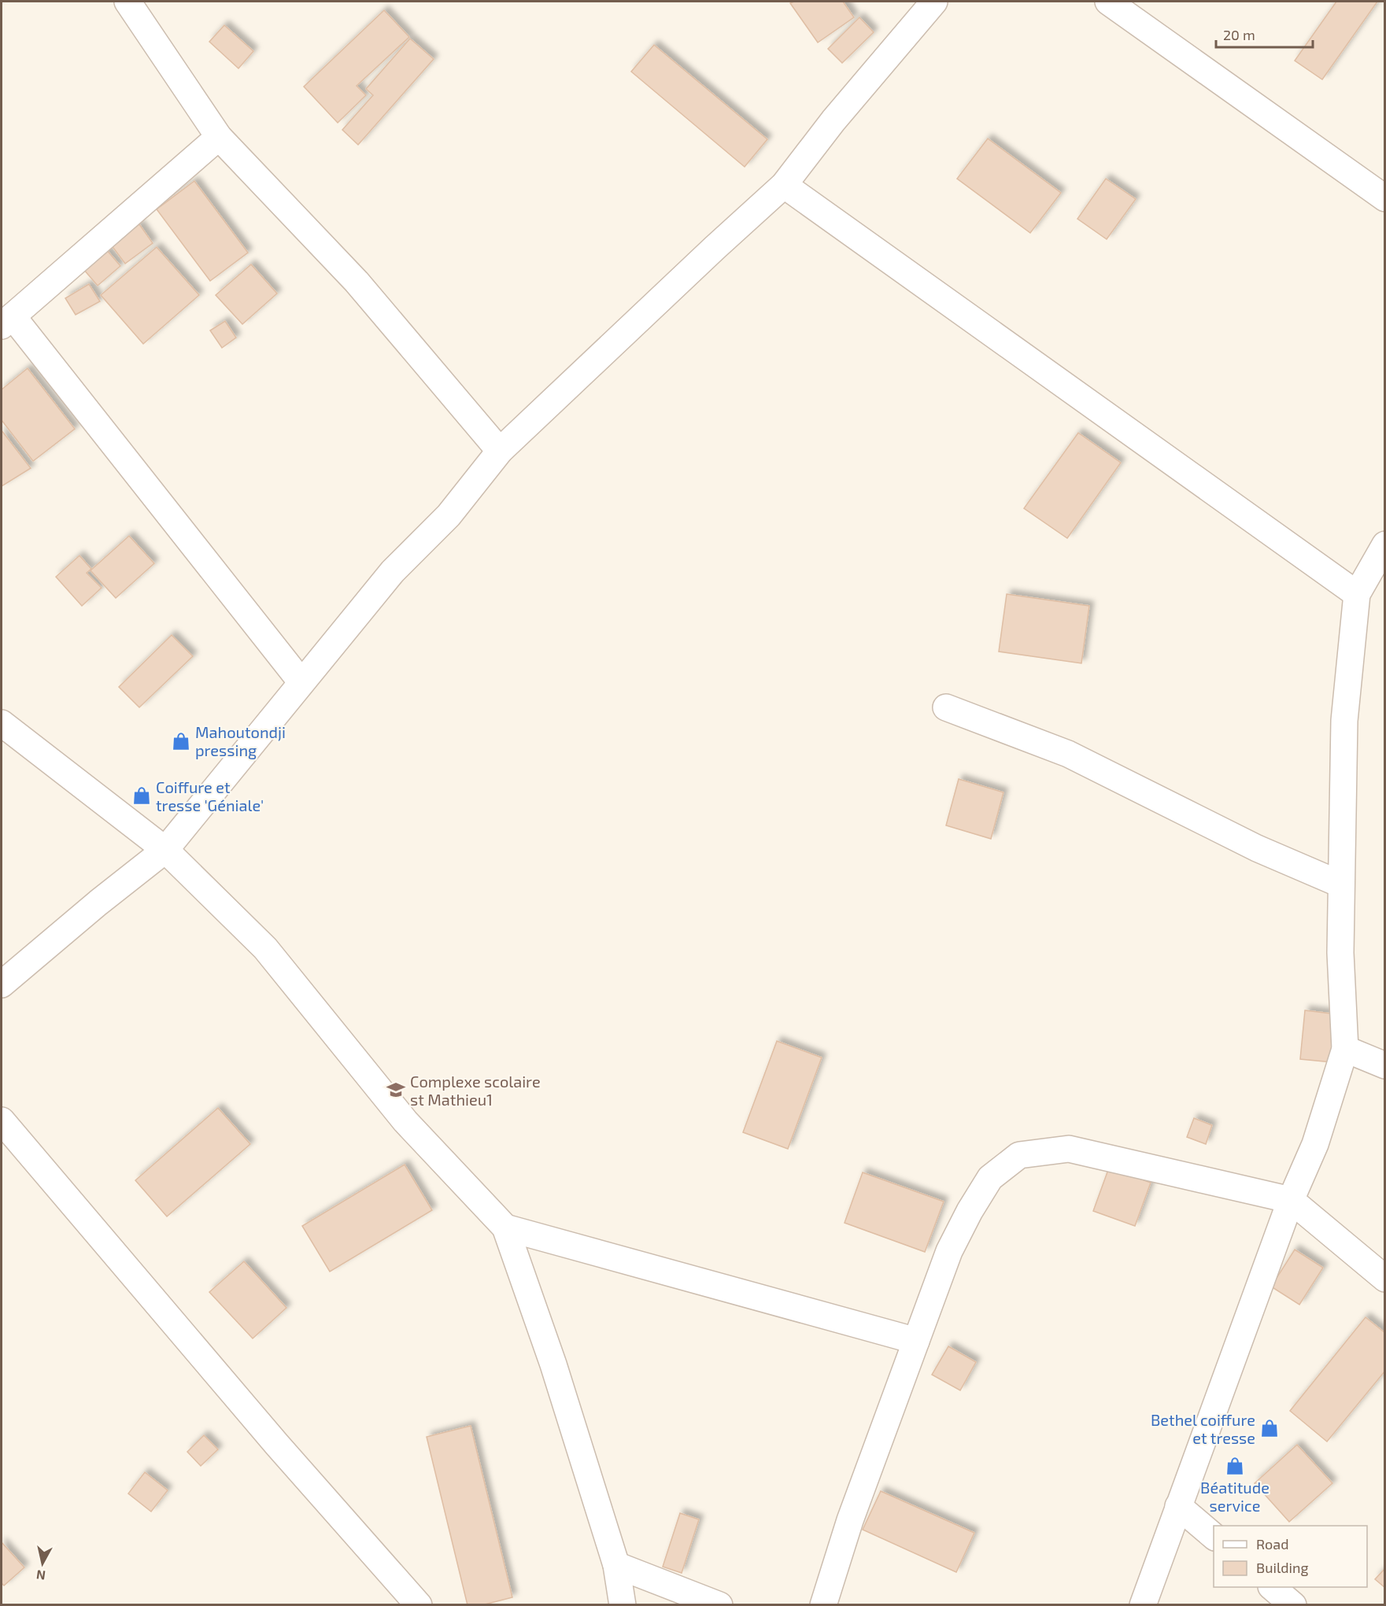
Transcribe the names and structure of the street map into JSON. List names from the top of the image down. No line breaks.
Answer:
{"places":{"shop":["Mahoutondji pressing","Coiffure et tresse 'Géniale'","Bethel coiffure et tresse","Béatitude service"],"school or university":["Complexe scolaire st Mathieu1"]},"legend":["Road","Building"],"scale_bar":"20 m","north":"bottom"}
